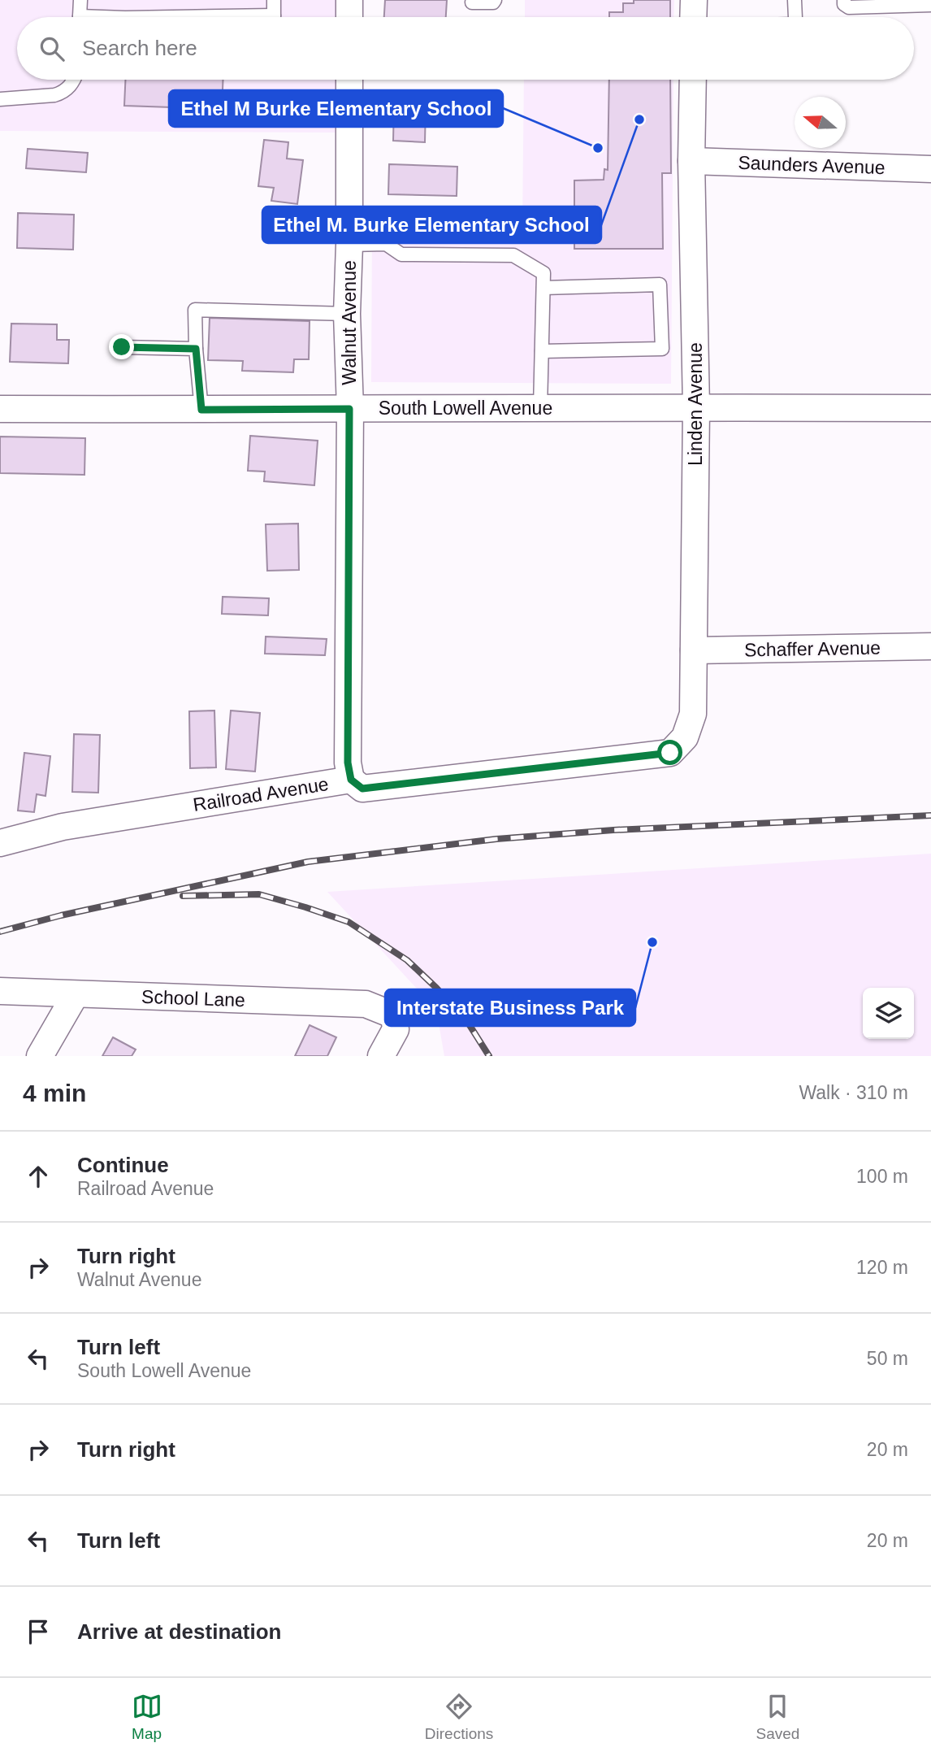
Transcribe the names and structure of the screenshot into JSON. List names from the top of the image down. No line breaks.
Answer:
{"streets":{"street":["Saunders Avenue","Walnut Avenue","Linden Avenue","South Lowell Avenue","Schaffer Avenue","Railroad Avenue","School Lane"]},"crossings":[["Saunders Avenue","Linden Avenue"],["Walnut Avenue","South Lowell Avenue"],["Walnut Avenue","Railroad Avenue"],["Linden Avenue","South Lowell Avenue"],["Linden Avenue","Schaffer Avenue"],["Linden Avenue","Railroad Avenue"]],"places":["Ethel M. Burke Elementary School","Ethel M Burke Elementary School","Interstate Business Park"],"north":"left","page":{"search":"Search here","heading":["4 min","Walk · 310 m"],"list":[["Continue","Railroad Avenue","100 m"],["Turn right","Walnut Avenue","120 m"],["Turn left","South Lowell Avenue","50 m"],["Turn right","20 m"],["Turn left","20 m"],"Arrive at destination"],"nav":["Map","Directions","Saved"]}}
